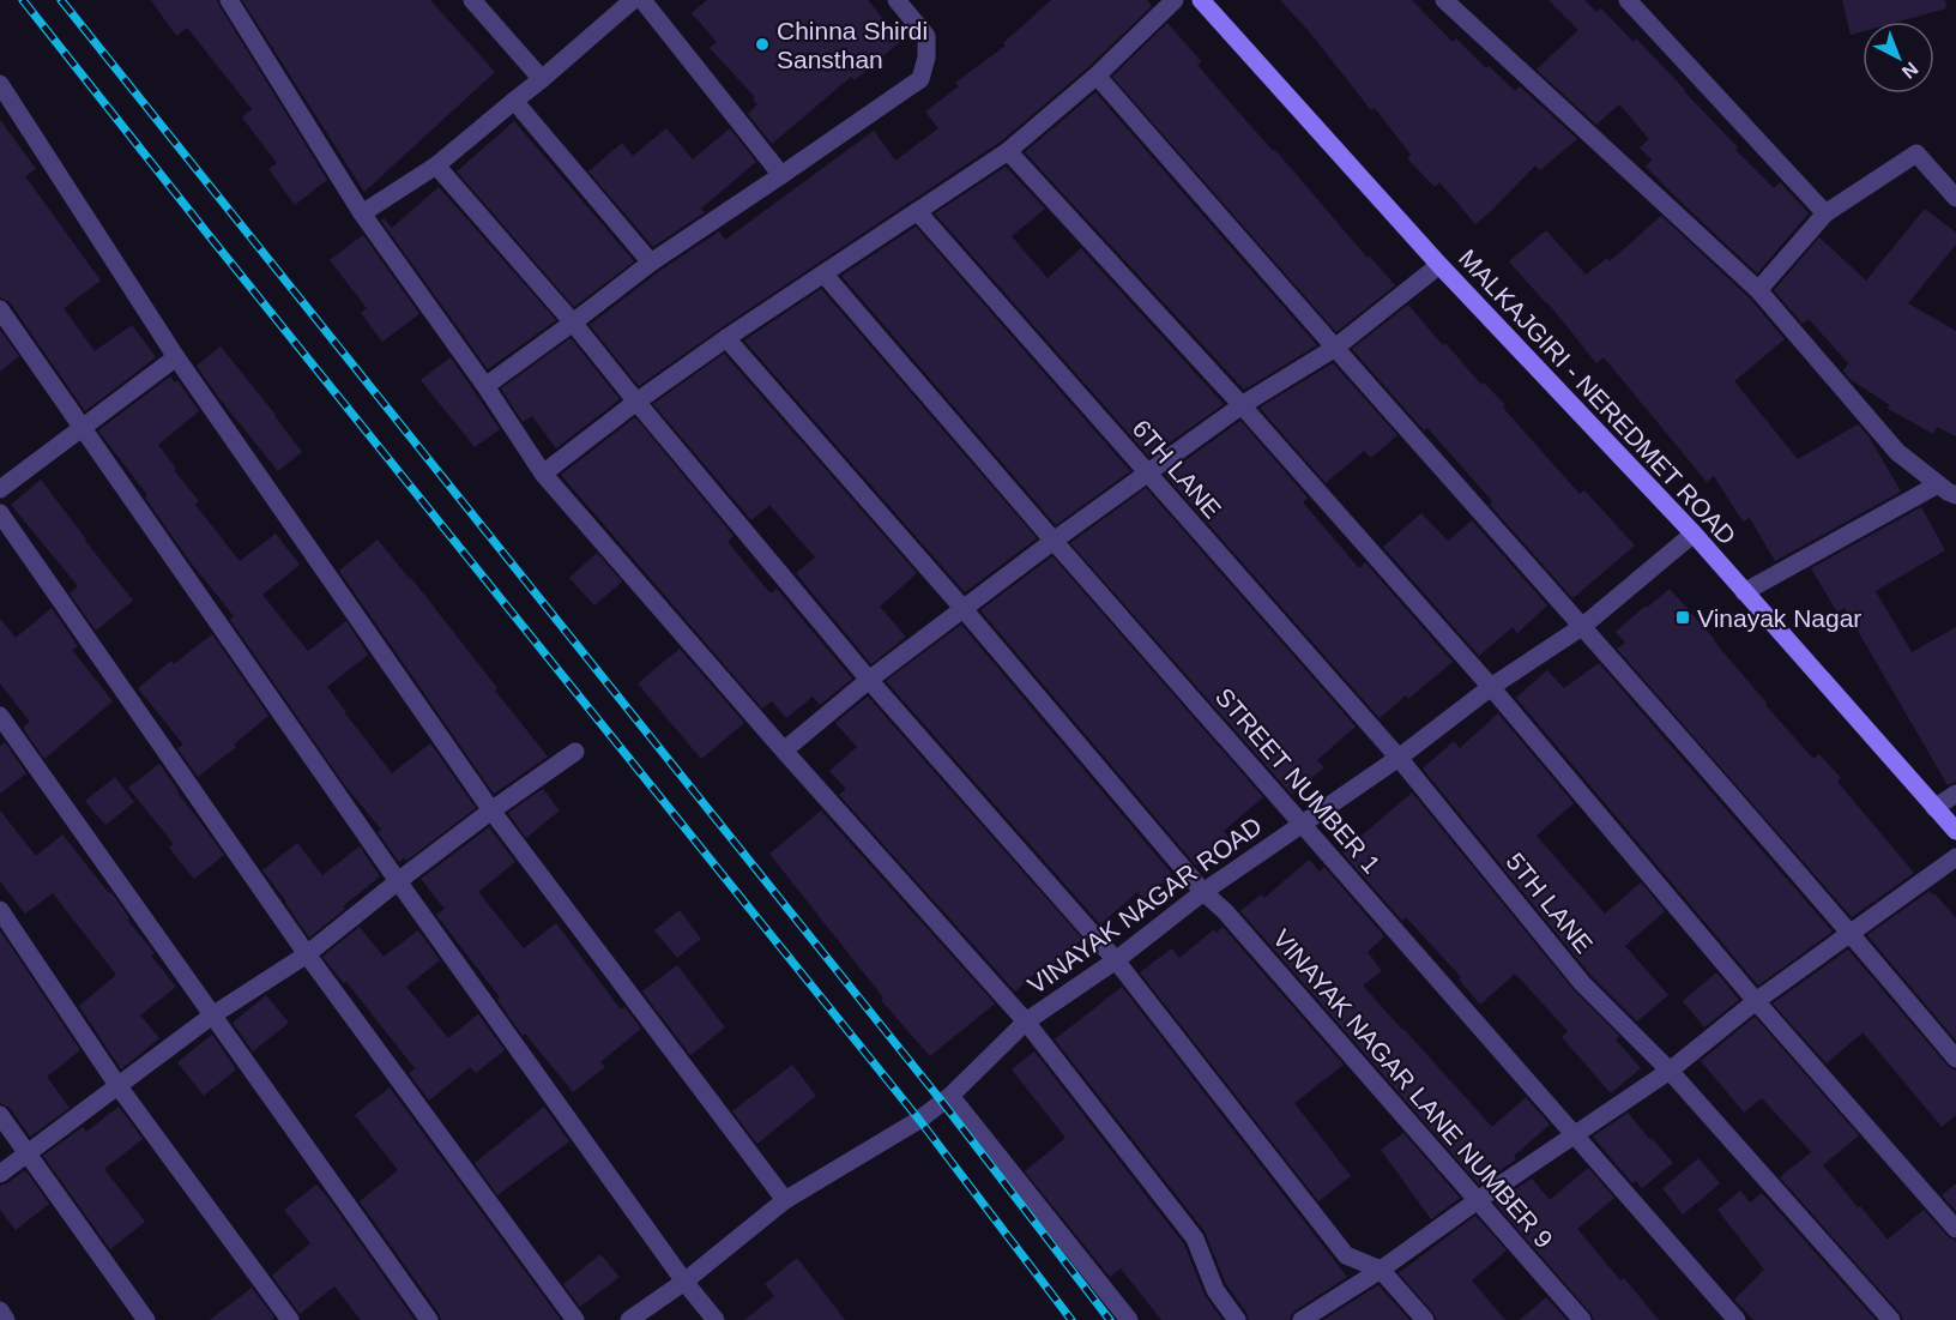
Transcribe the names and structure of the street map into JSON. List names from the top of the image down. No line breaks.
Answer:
{"streets":{"main road":["MALKAJGIRI - NEREDMET ROAD"],"street":["6TH LANE","STREET NUMBER 1","5TH LANE","VINAYAK NAGAR ROAD","VINAYAK NAGAR LANE NUMBER 9"]},"crossings":[["MALKAJGIRI - NEREDMET ROAD","VINAYAK NAGAR ROAD"],["6TH LANE","5TH LANE"],["6TH LANE","VINAYAK NAGAR ROAD"],["STREET NUMBER 1","VINAYAK NAGAR ROAD"],["5TH LANE","VINAYAK NAGAR ROAD"],["VINAYAK NAGAR ROAD","VINAYAK NAGAR LANE NUMBER 9"]],"places":{"other":["Chinna Shirdi Sansthan"],"transit":["Vinayak Nagar"]},"north":"bottom right"}
